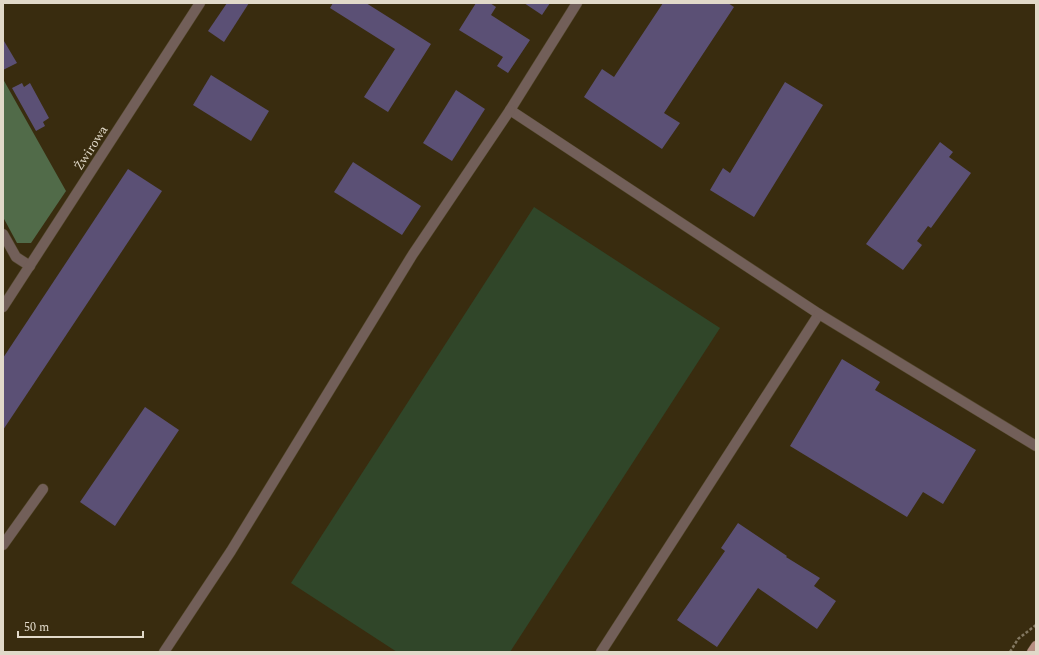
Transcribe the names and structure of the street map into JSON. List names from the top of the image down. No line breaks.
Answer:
{"streets":{"street":["Żwirowa"]},"scale_bar":"50 m"}
